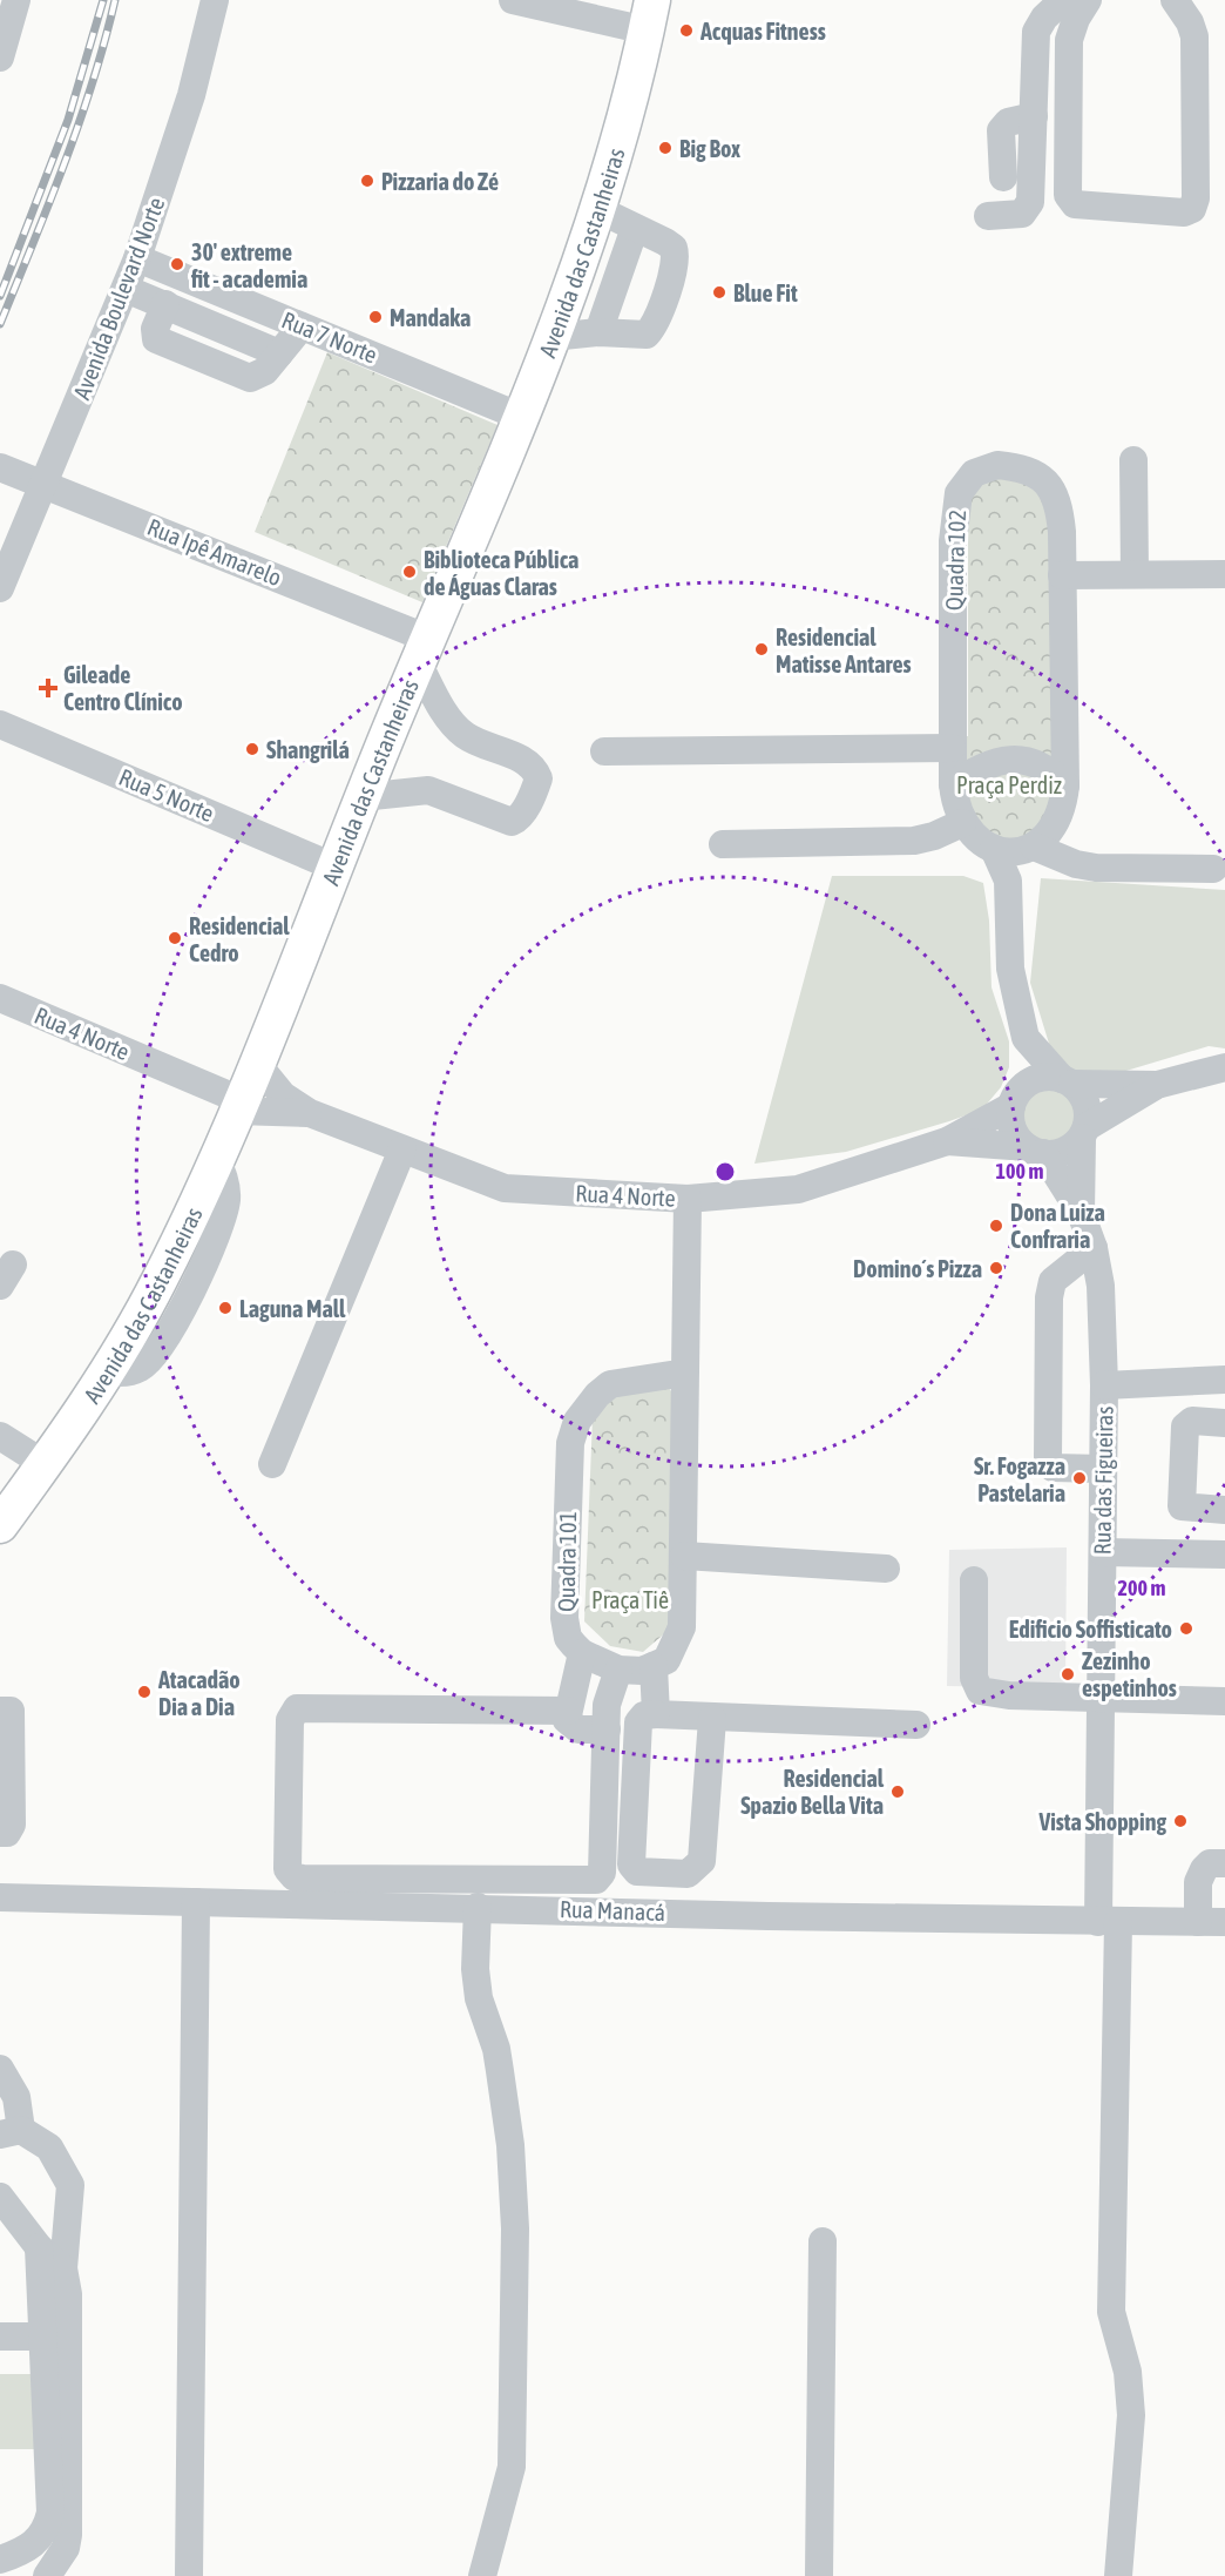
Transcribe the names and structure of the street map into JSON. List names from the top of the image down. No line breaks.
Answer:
{"streets":{"main road":["Avenida das Castanheiras"],"street":["Avenida Boulevard Norte","Rua 7 Norte","Rua Ipê Amarelo","Quadra 102","Rua 5 Norte","Rua 4 Norte","Rua das Figueiras","Quadra 101","Rua Manacá"]},"crossings":[["Avenida das Castanheiras","Rua 7 Norte"],["Avenida das Castanheiras","Rua Ipê Amarelo"],["Avenida das Castanheiras","Rua 5 Norte"],["Avenida das Castanheiras","Rua 4 Norte"],["Avenida Boulevard Norte","Rua 7 Norte"],["Avenida Boulevard Norte","Rua Ipê Amarelo"],["Rua 4 Norte","Rua das Figueiras"],["Rua das Figueiras","Rua Manacá"]],"parks":["Praça Perdiz","Praça Tiê"],"places":{"other":["Acquas Fitness","Big Box","Pizzaria do Zé","30' extreme fit - academia","Blue Fit","Mandaka","Biblioteca Pública de Águas Claras","Residencial Matisse Antares","Shangrilá","Residencial Cedro","Dona Luiza Confraria","Domino´s Pizza","Laguna Mall","Sr. Fogazza Pastelaria","Edificio Soffisticato","Zezinho espetinhos","Atacadão Dia a Dia","Residencial Spazio Bella Vita","Vista Shopping"],"health":["Gileade Centro Clínico"]},"rings":["100 m","200 m"]}
